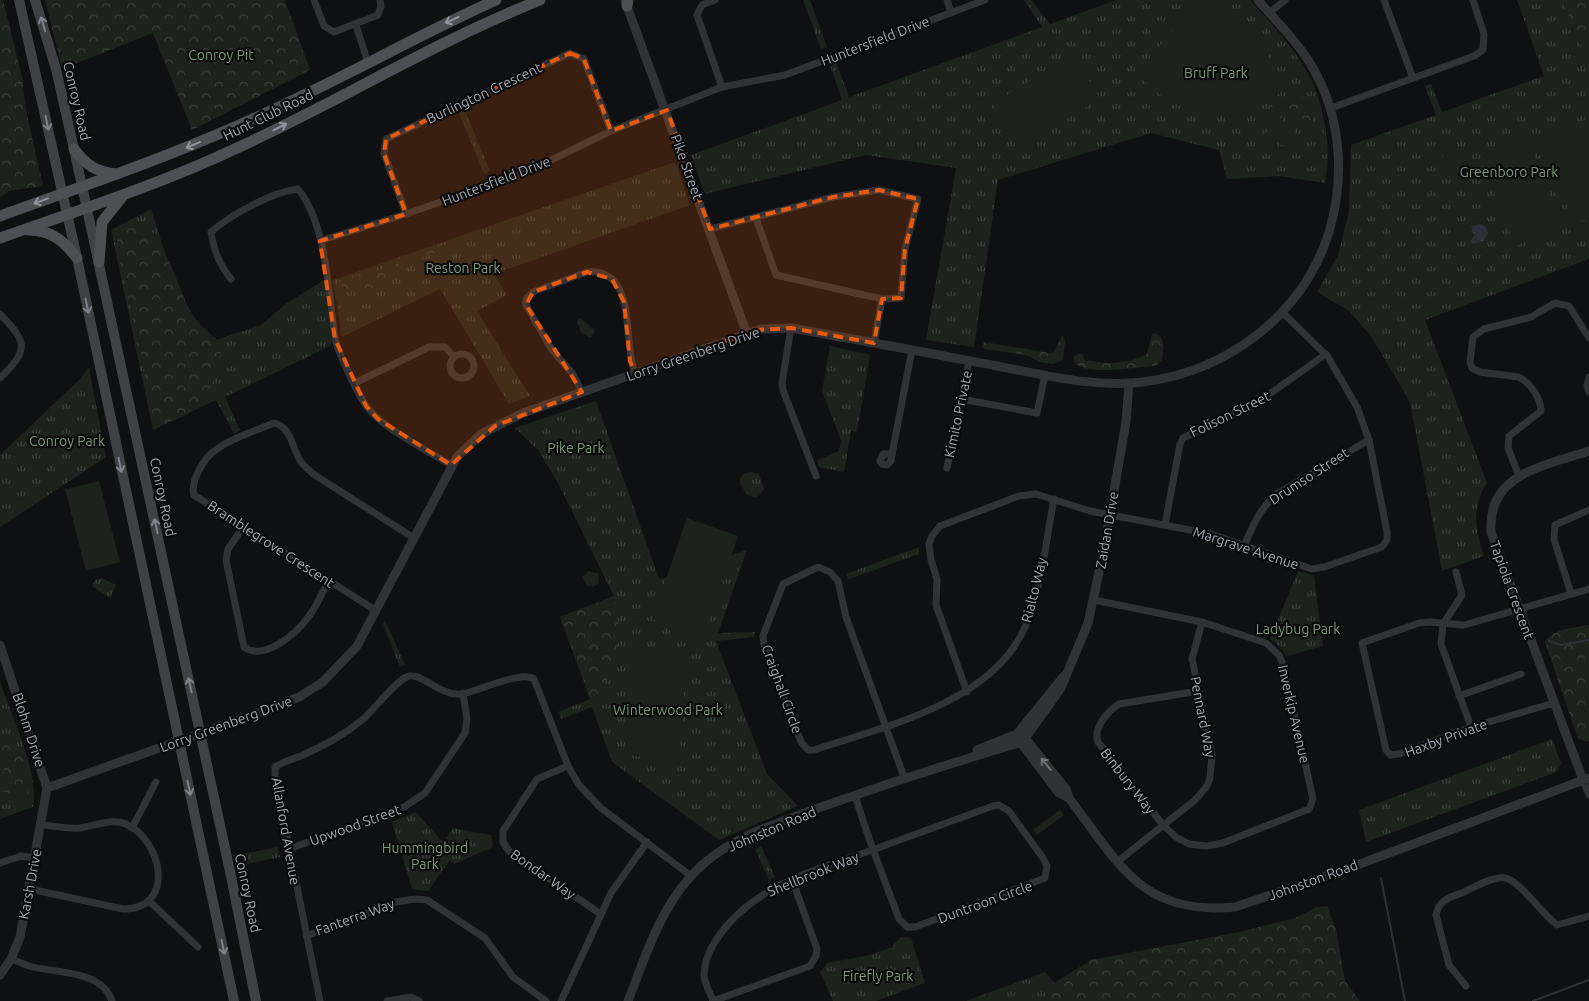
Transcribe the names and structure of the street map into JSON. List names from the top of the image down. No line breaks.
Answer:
{"streets":{"main road":["Conroy Road","Hunt Club Road"],"street":["Huntersfield Drive","Burlington Crescent","Pike Street","Lorry Greenberg Drive","Kimito Private","Folison Street","Drumso Street","Zaidan Drive","Bramblegrove Crescent","Margrave Avenue","Rialto Way","Tapiola Crescent","Craighall Circle","Inverkip Avenue","Pennard Way","Blohm Drive","Haxby Private","Binbury Way","Upwood Street","Johnston Road","Allanford Avenue","Bondar Way","Shellbrook Way","Karsh Drive","Duntroon Circle","Fanterra Way"]},"crossings":[["Huntersfield Drive","Burlington Crescent"],["Huntersfield Drive","Pike Street"],["Conroy Road","Hunt Club Road"],["Conroy Road","Lorry Greenberg Drive"],["Pike Street","Lorry Greenberg Drive"],["Lorry Greenberg Drive","Kimito Private"],["Lorry Greenberg Drive","Zaidan Drive"],["Lorry Greenberg Drive","Bramblegrove Crescent"],["Lorry Greenberg Drive","Margrave Avenue"],["Lorry Greenberg Drive","Blohm Drive"],["Lorry Greenberg Drive","Karsh Drive"],["Folison Street","Margrave Avenue"],["Drumso Street","Margrave Avenue"],["Zaidan Drive","Margrave Avenue"],["Zaidan Drive","Inverkip Avenue"],["Zaidan Drive","Johnston Road"],["Margrave Avenue","Rialto Way"],["Rialto Way","Craighall Circle"],["Tapiola Crescent","Haxby Private"],["Tapiola Crescent","Johnston Road"],["Craighall Circle","Johnston Road"],["Inverkip Avenue","Pennard Way"],["Inverkip Avenue","Binbury Way"],["Pennard Way","Binbury Way"],["Pennard Way","Johnston Road"],["Blohm Drive","Karsh Drive"],["Upwood Street","Allanford Avenue"],["Johnston Road","Allanford Avenue"],["Johnston Road","Duntroon Circle"],["Allanford Avenue","Bondar Way"],["Allanford Avenue","Fanterra Way"],["Shellbrook Way","Duntroon Circle"]],"parks":["Conroy Pit","Bruff Park","Greenboro Park","Reston Park","Conroy Park","Pike Park","Ladybug Park","Winterwood Park","Hummingbird Park","Firefly Park"]}
